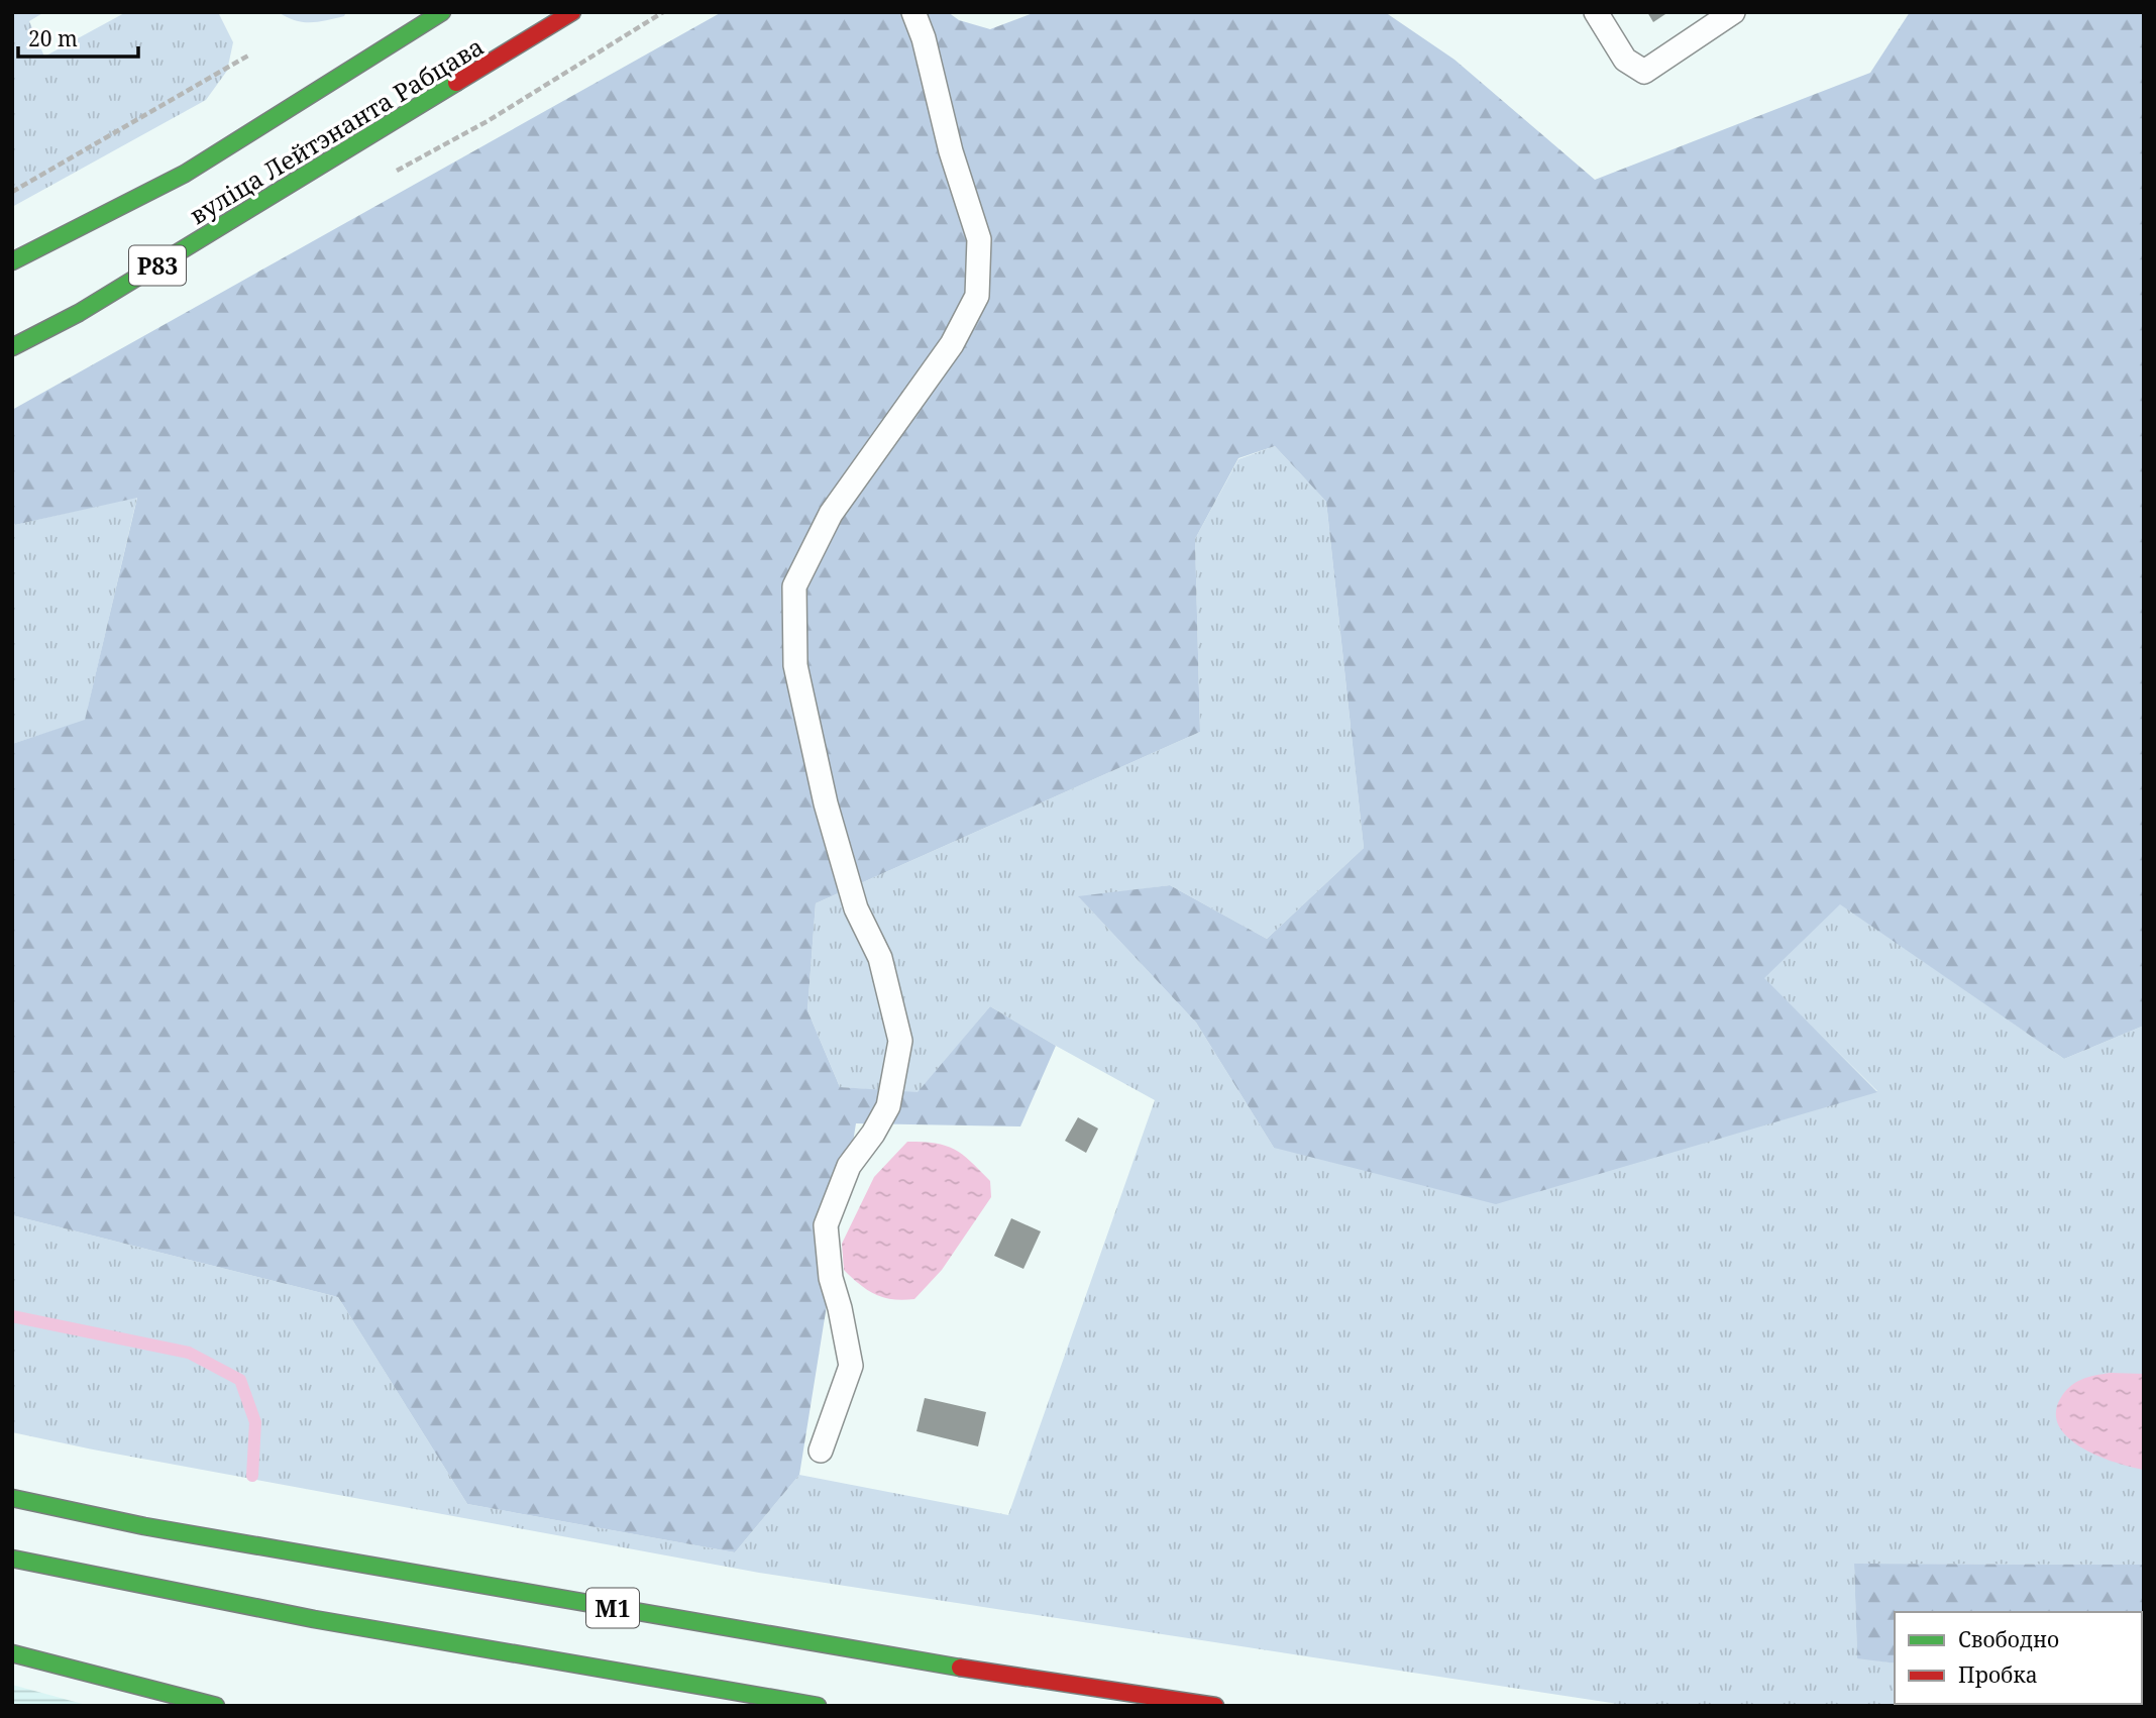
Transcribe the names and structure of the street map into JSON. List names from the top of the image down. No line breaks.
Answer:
{"streets":{"highway":["вуліца Лейтэнанта Рабцава","Р83","М1"]},"legend":["Свободно","Пробка"],"scale_bar":"20 m"}
